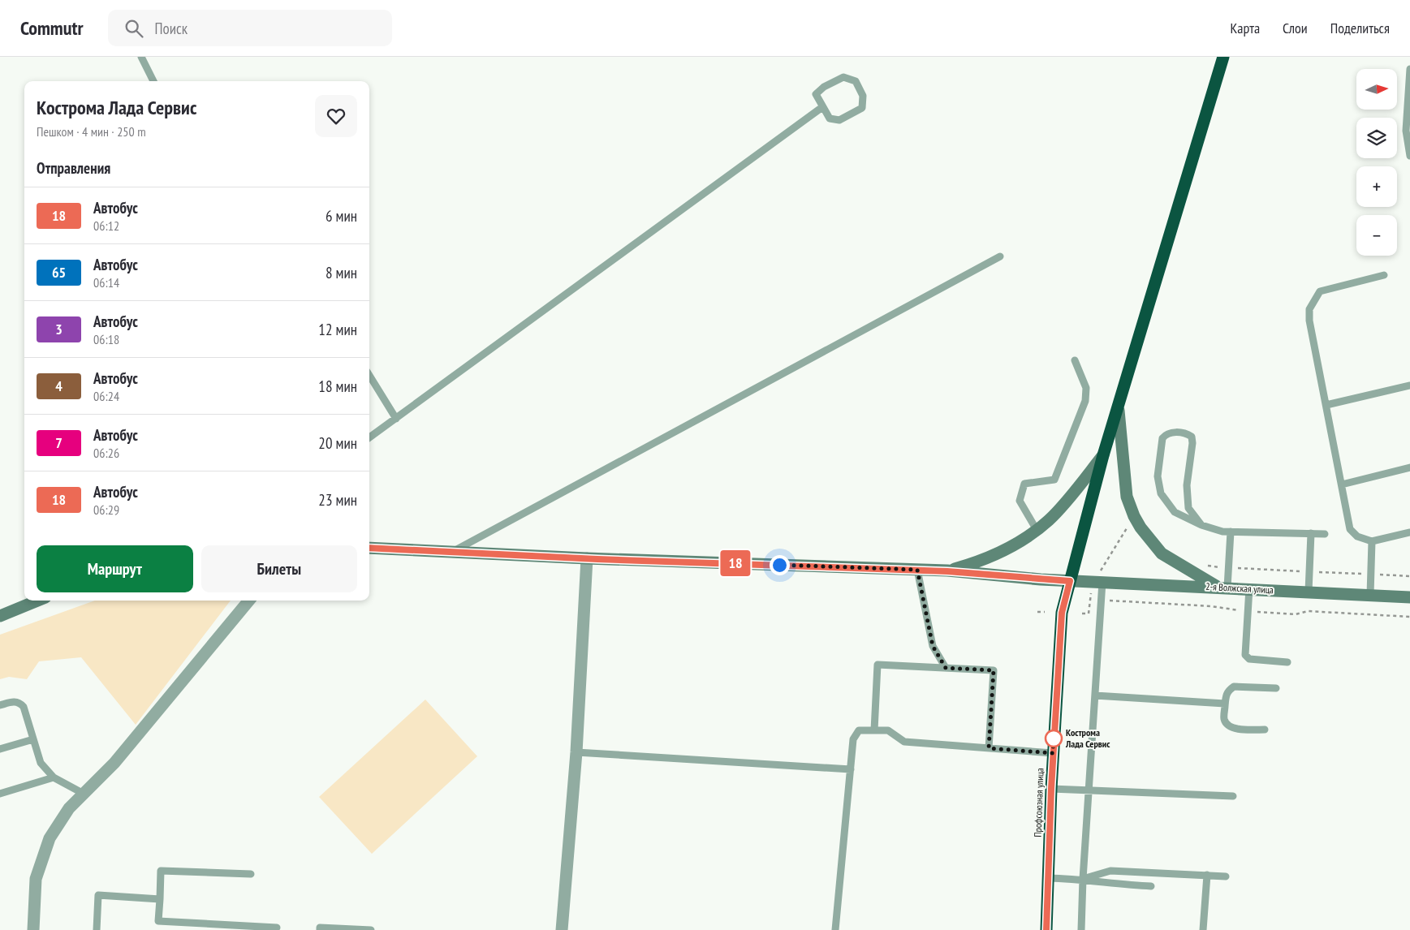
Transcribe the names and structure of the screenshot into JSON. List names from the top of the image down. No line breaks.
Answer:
{"streets":{"highway":["Профсоюзная улица"],"street":["2-я Волжская улица"]},"crossings":[["2-я Волжская улица","Профсоюзная улица"]],"places":["Кострома Лада Сервис"],"lines":["bus line 18"],"north":"right","page":{"header":"Commutr","search":"Поиск","nav":["Карта","Слои","Поделиться"],"on_map":"18","map_buttons":["+","−"],"heading":[["Кострома Лада Сервис","Пешком · 4 мин · 250 m"],"Отправления"],"list":[{"mark":"18","name":"Автобус","note":"06:12","value":"6 мин"},{"mark":"65","name":"Автобус","note":"06:14","value":"8 мин"},{"mark":"3","name":"Автобус","note":"06:18","value":"12 мин"},{"mark":"4","name":"Автобус","note":"06:24","value":"18 мин"},{"mark":"7","name":"Автобус","note":"06:26","value":"20 мин"},{"mark":"18","name":"Автобус","note":"06:29","value":"23 мин"}],"buttons":["Маршрут","Билеты"]}}
